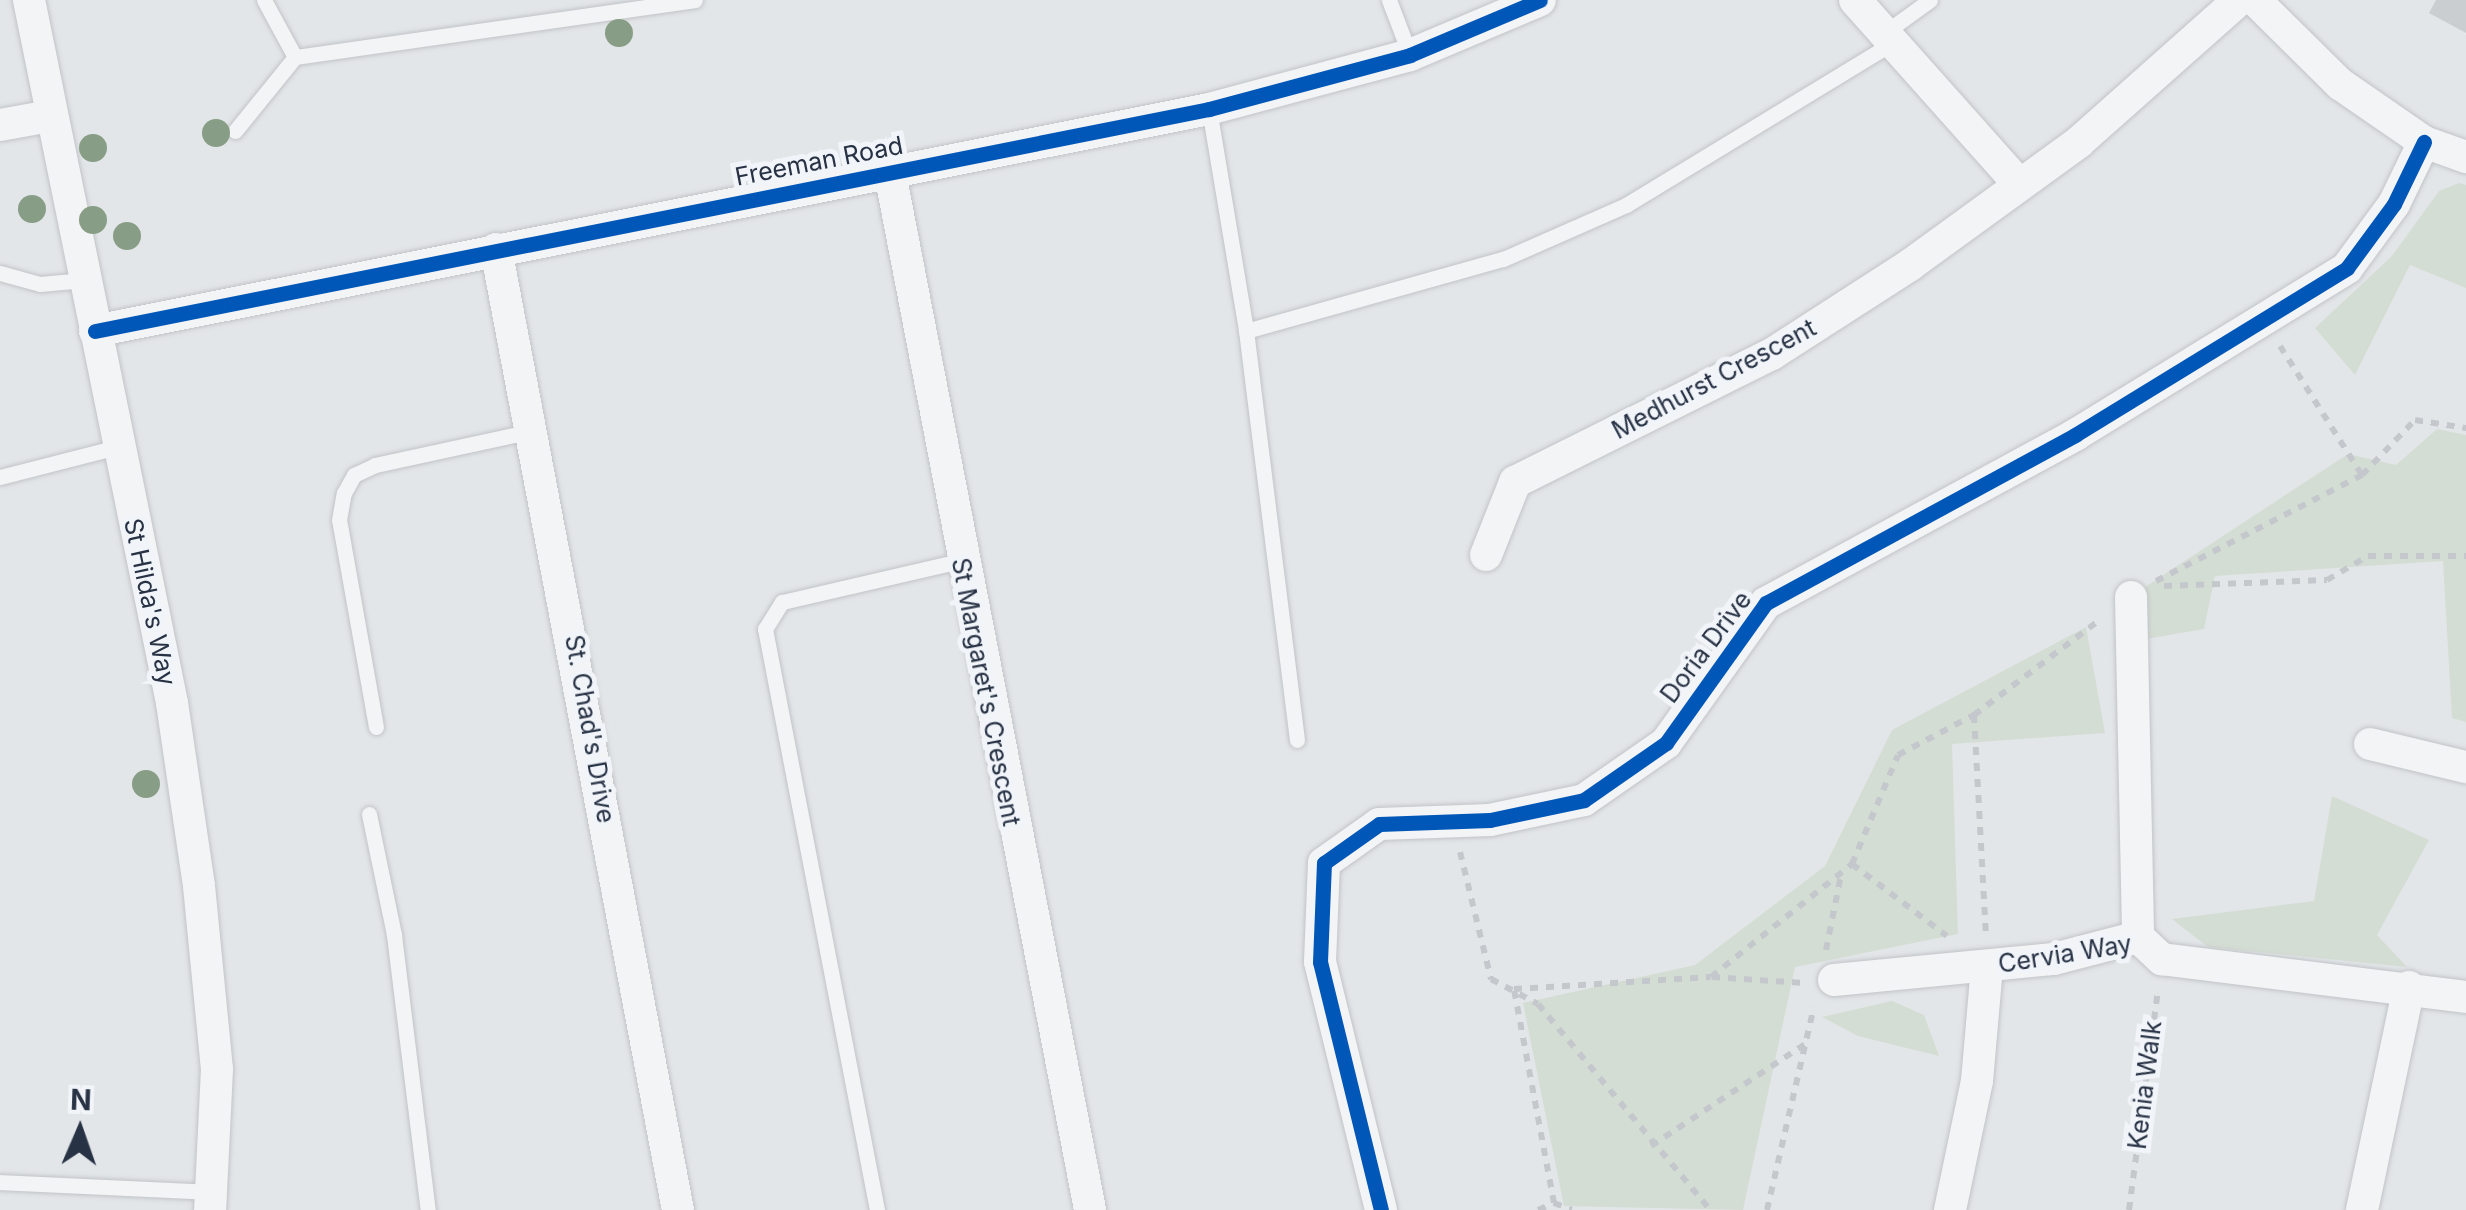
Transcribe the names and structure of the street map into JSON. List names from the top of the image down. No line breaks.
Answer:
{"streets":{"street":["Freeman Road","Medhurst Crescent","St Hilda's Way","Doria Drive","St Margaret's Crescent","St. Chad's Drive","Cervia Way"],"path":["Kenia Walk"]},"crossings":[["Freeman Road","St Hilda's Way"],["Freeman Road","St Margaret's Crescent"],["Freeman Road","St. Chad's Drive"],["Cervia Way","Kenia Walk"]],"north":"top"}
